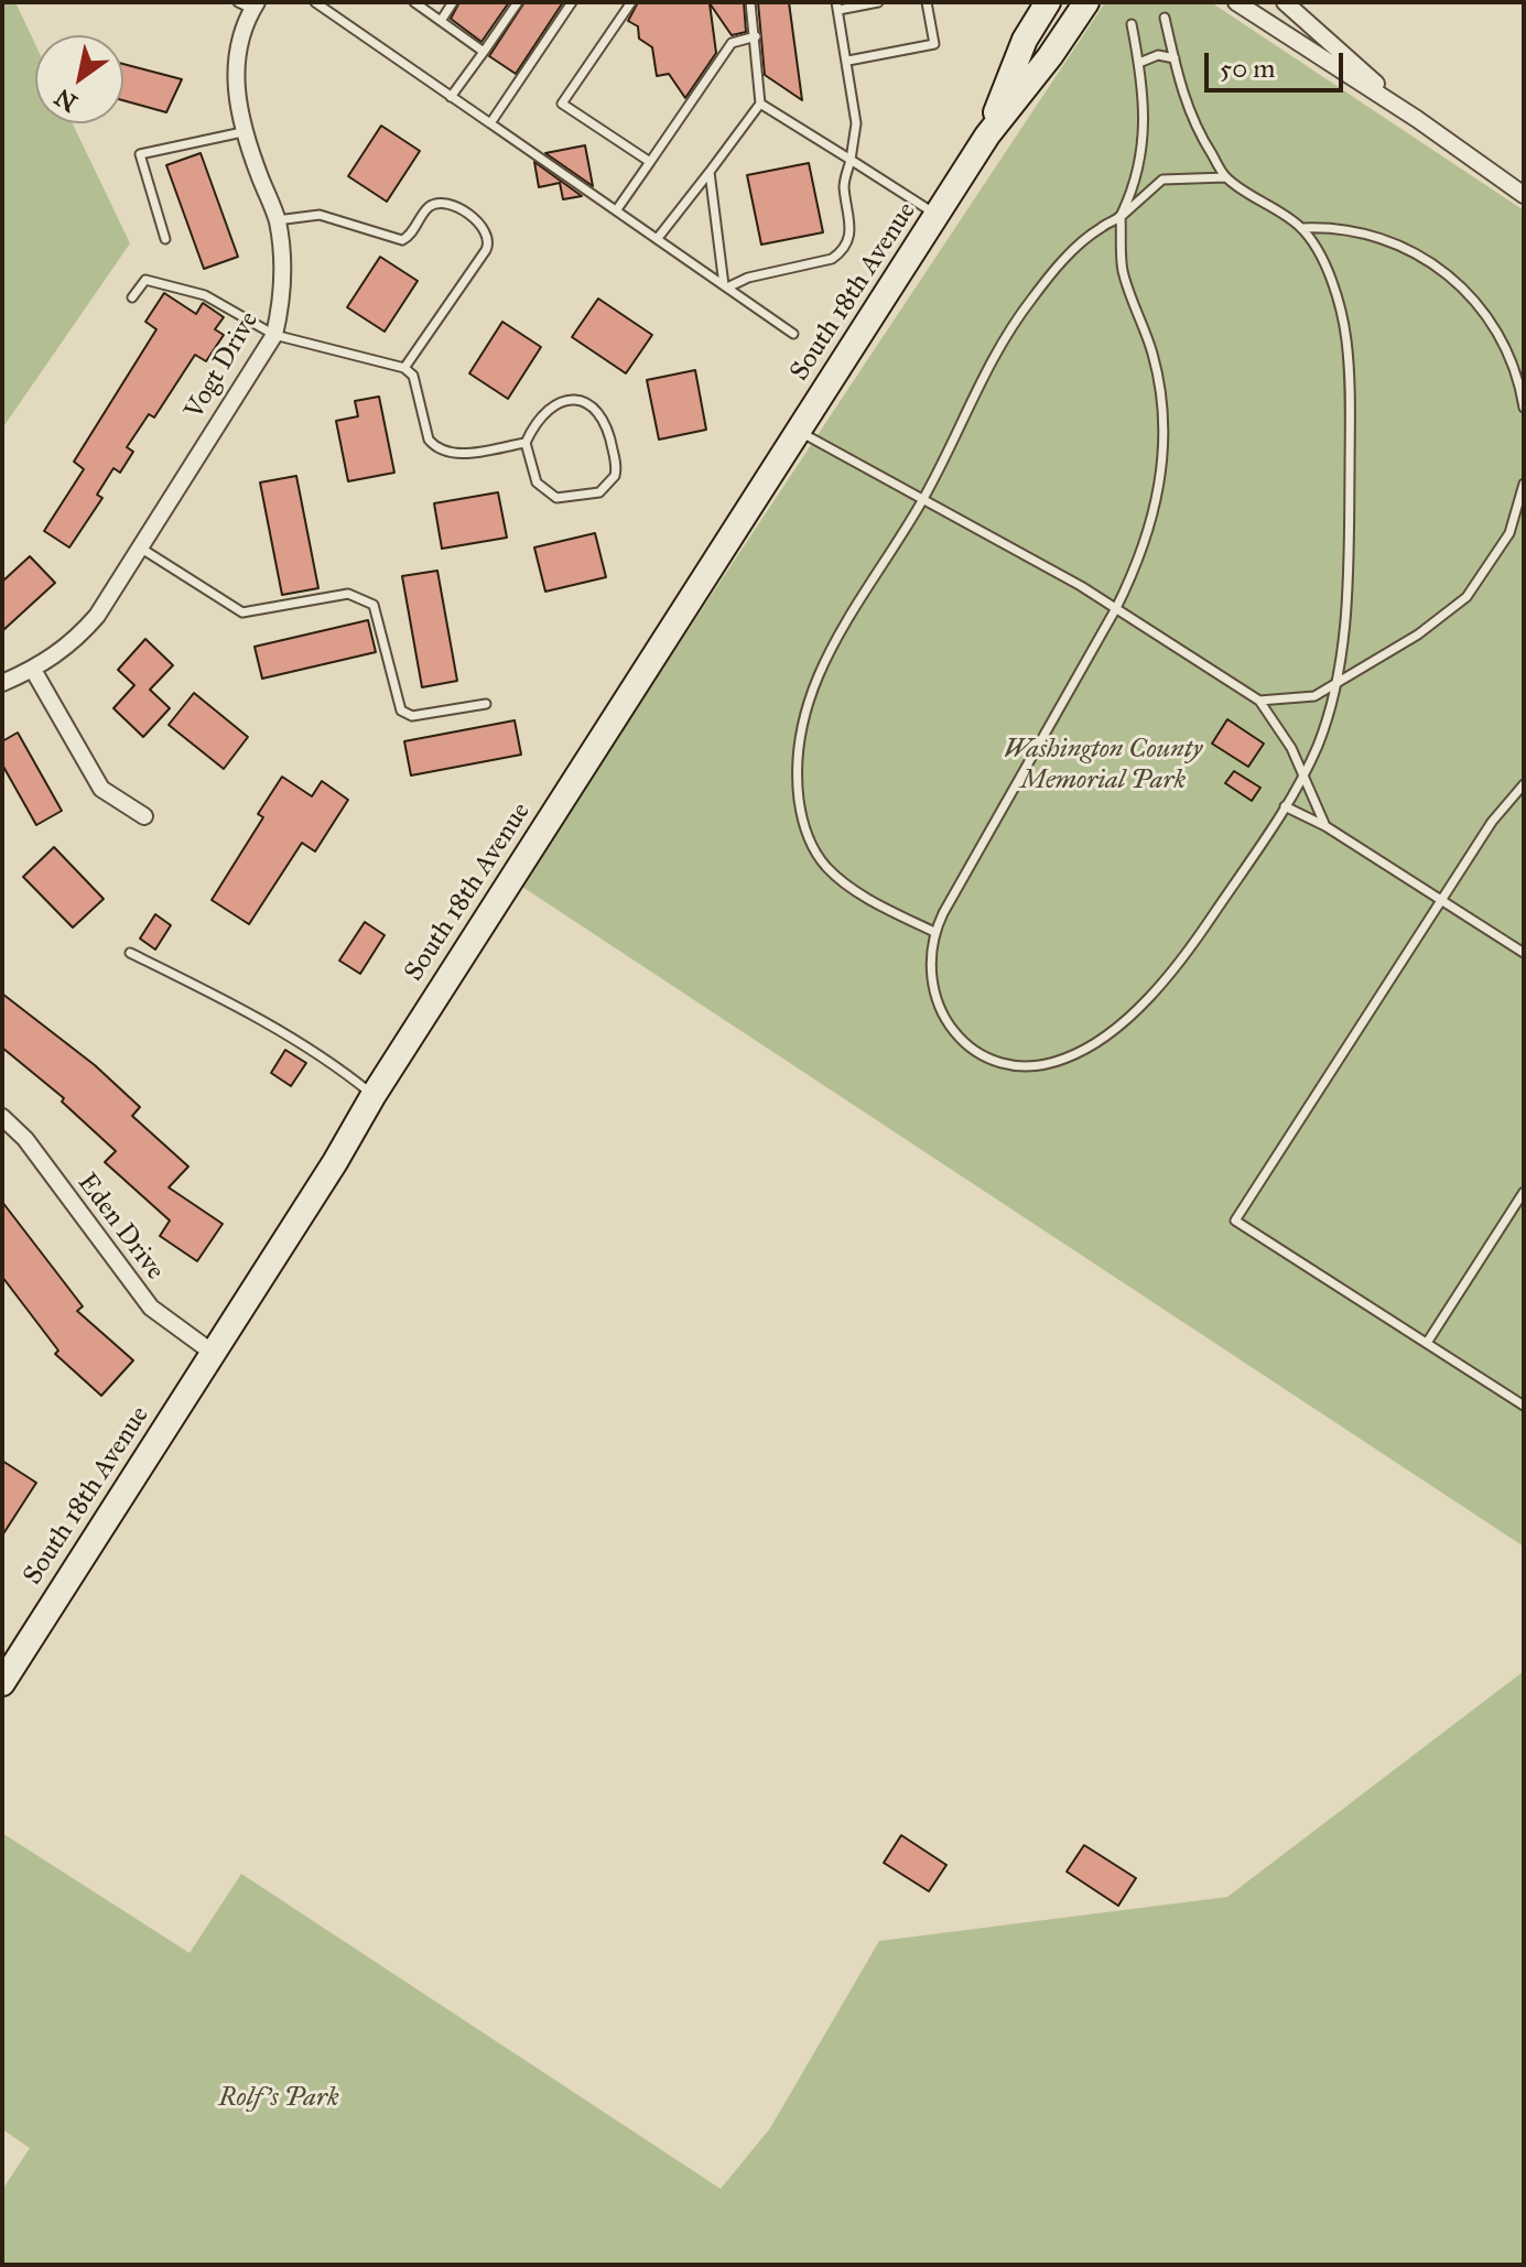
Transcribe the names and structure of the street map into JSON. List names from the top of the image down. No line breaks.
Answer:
{"streets":{"street":["South 18th Avenue","Vogt Drive","Eden Drive"]},"crossings":[["South 18th Avenue","Eden Drive"]],"parks":["Washington County Memorial Park","Rolf's Park"],"scale_bar":"50 m","north":"bottom left"}
